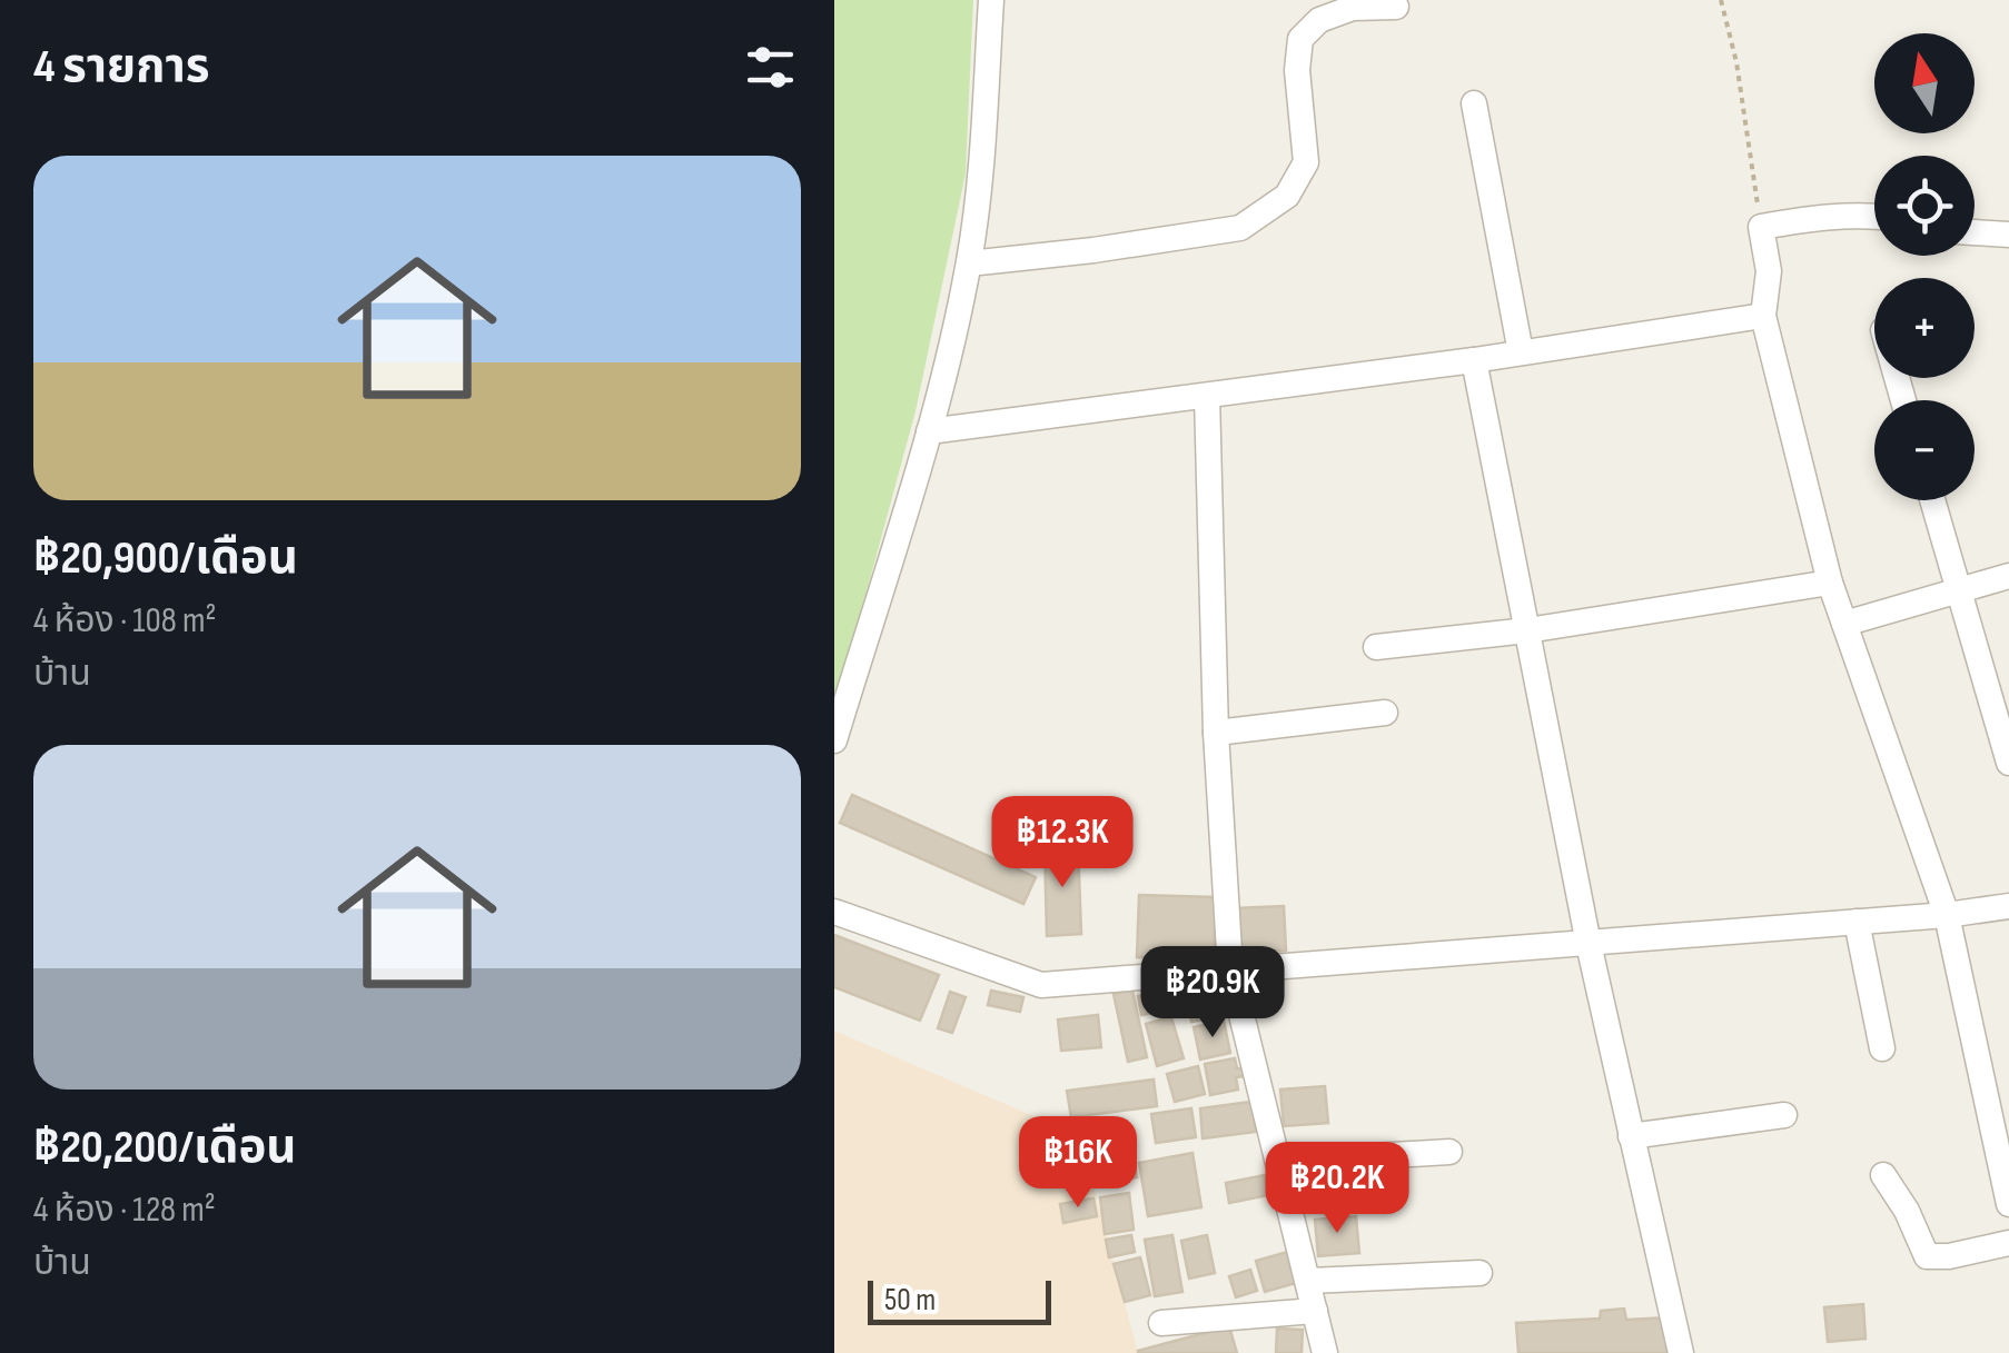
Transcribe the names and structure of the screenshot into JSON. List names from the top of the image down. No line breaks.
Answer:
{"scale_bar":"50 m","north":"top","page":{"heading":"4 รายการ","map_buttons":["+","−"],"list":[{"name":"฿20,900/เดือน","note":"4 ห้อง · 108 m² · บ้าน"},{"name":"฿20,200/เดือน","note":"4 ห้อง · 128 m² · บ้าน"}],"price":["฿12.3K","฿20.9K","฿16K","฿20.2K"],"scale":"50 m"}}
